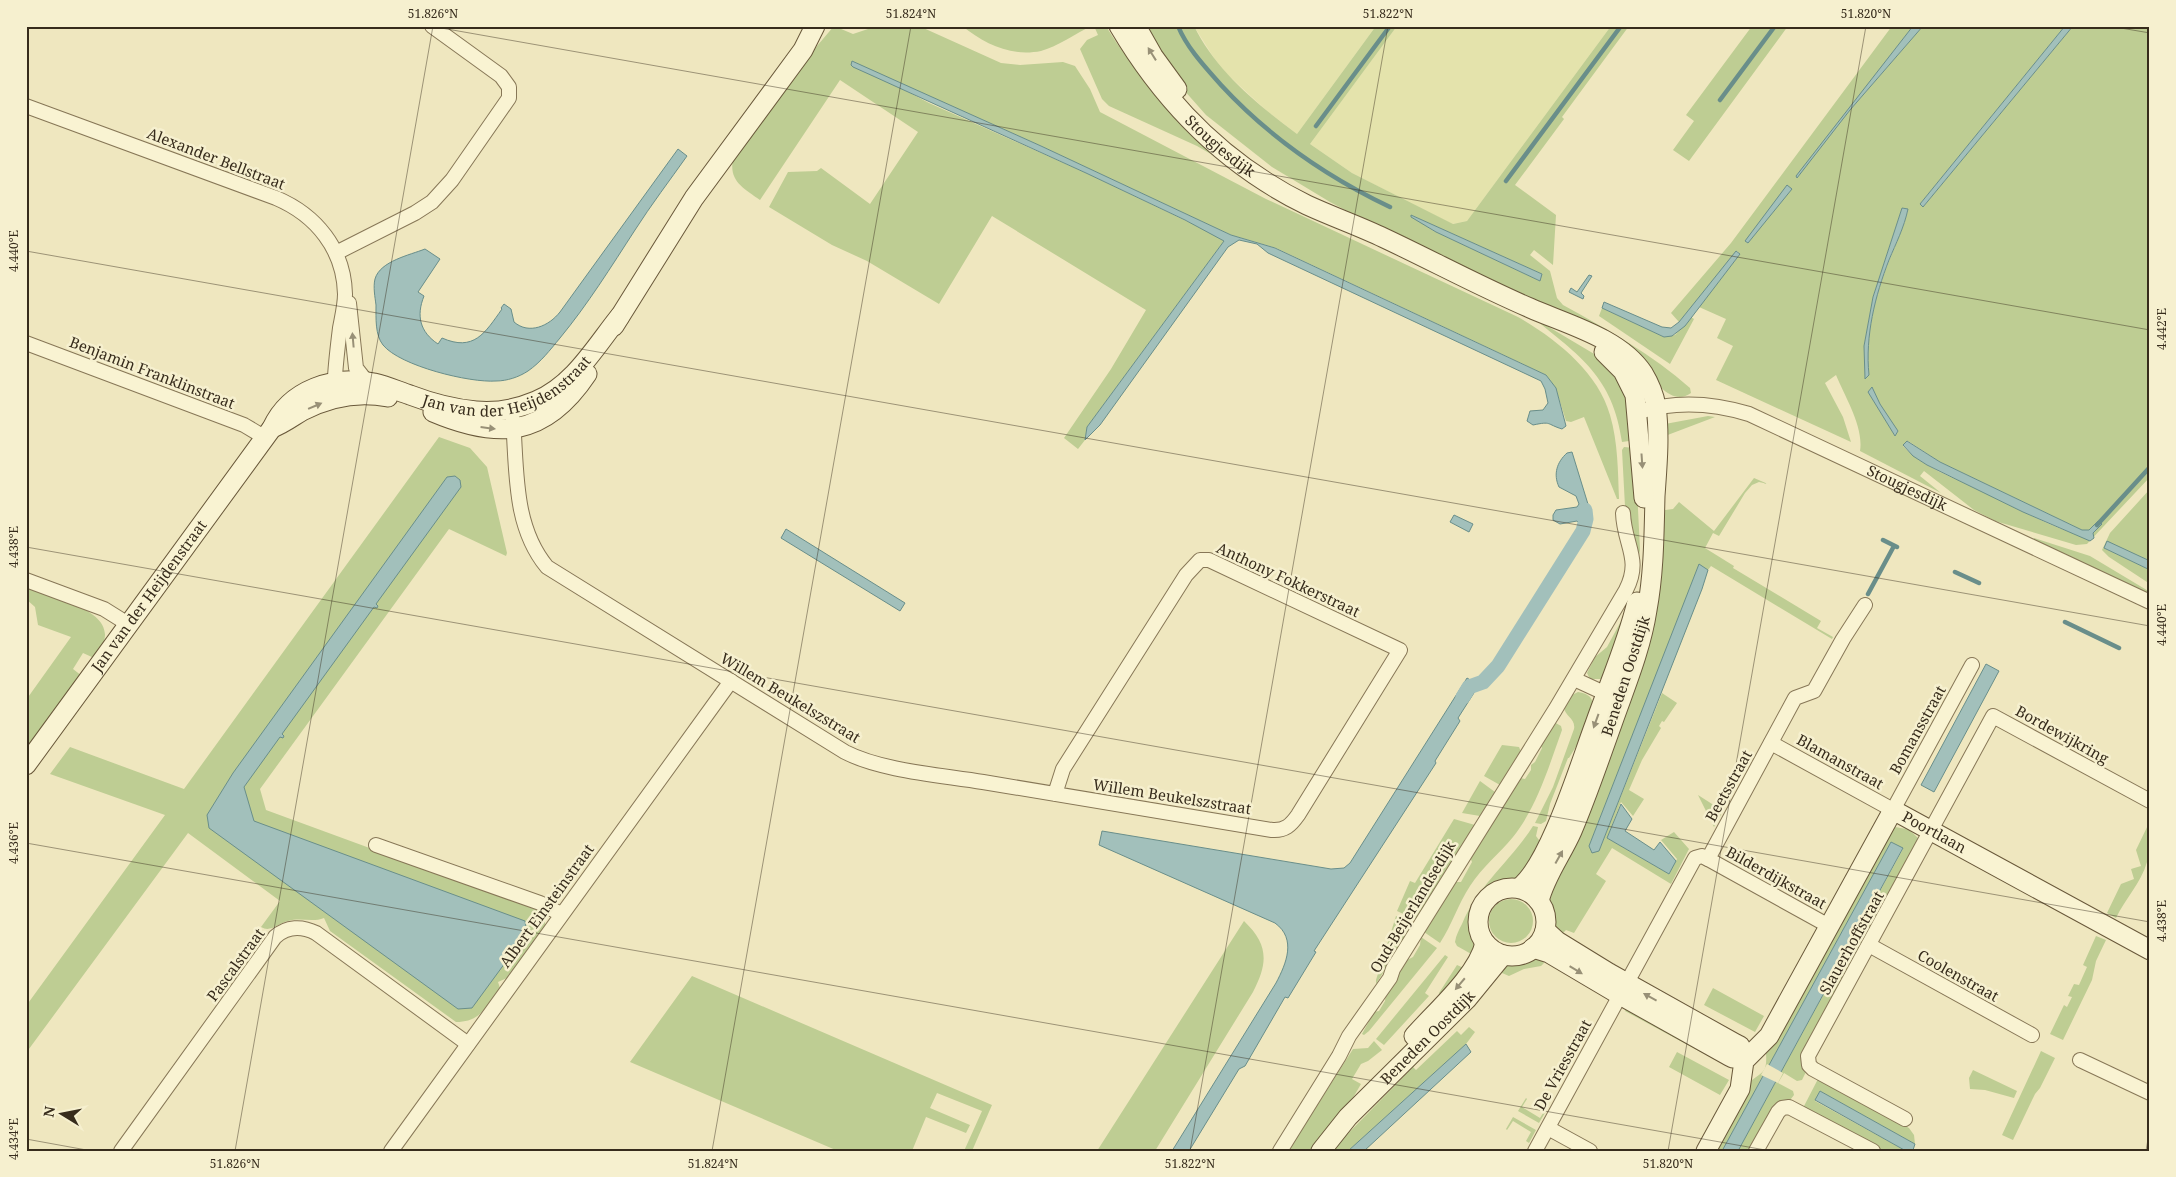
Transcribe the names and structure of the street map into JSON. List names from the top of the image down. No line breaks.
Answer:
{"streets":{"street":["Stougjesdijk","Alexander Bellstraat","Benjamin Franklinstraat","Jan van der Heijdenstraat","Anthony Fokkerstraat","Beneden Oostdijk","Willem Beukelszstraat","Bomansstraat","Bordewijkring","Blamanstraat","Beetsstraat","Poortlaan","Bilderdijkstraat","Albert Einsteinstraat","Oud-Beijerlandsedijk","Slauerhoffstraat","Pascalstraat","Coolenstraat","De Vriesstraat"]},"crossings":[["Stougjesdijk","Beneden Oostdijk"],["Alexander Bellstraat","Jan van der Heijdenstraat"],["Benjamin Franklinstraat","Jan van der Heijdenstraat"],["Jan van der Heijdenstraat","Willem Beukelszstraat"],["Anthony Fokkerstraat","Willem Beukelszstraat"],["Willem Beukelszstraat","Albert Einsteinstraat"],["Bomansstraat","Blamanstraat"],["Bomansstraat","Poortlaan"],["Bordewijkring","Poortlaan"],["Bordewijkring","Slauerhoffstraat"],["Blamanstraat","Beetsstraat"],["Blamanstraat","Poortlaan"],["Beetsstraat","Bilderdijkstraat"],["Poortlaan","Bilderdijkstraat"],["Poortlaan","Slauerhoffstraat"],["Albert Einsteinstraat","Pascalstraat"],["Slauerhoffstraat","Coolenstraat"]],"north":"left","coordinates":["51.826°N","51.824°N","51.822°N","51.820°N","4.440°E","4.442°E","4.438°E","4.436°E","4.434°E"]}
